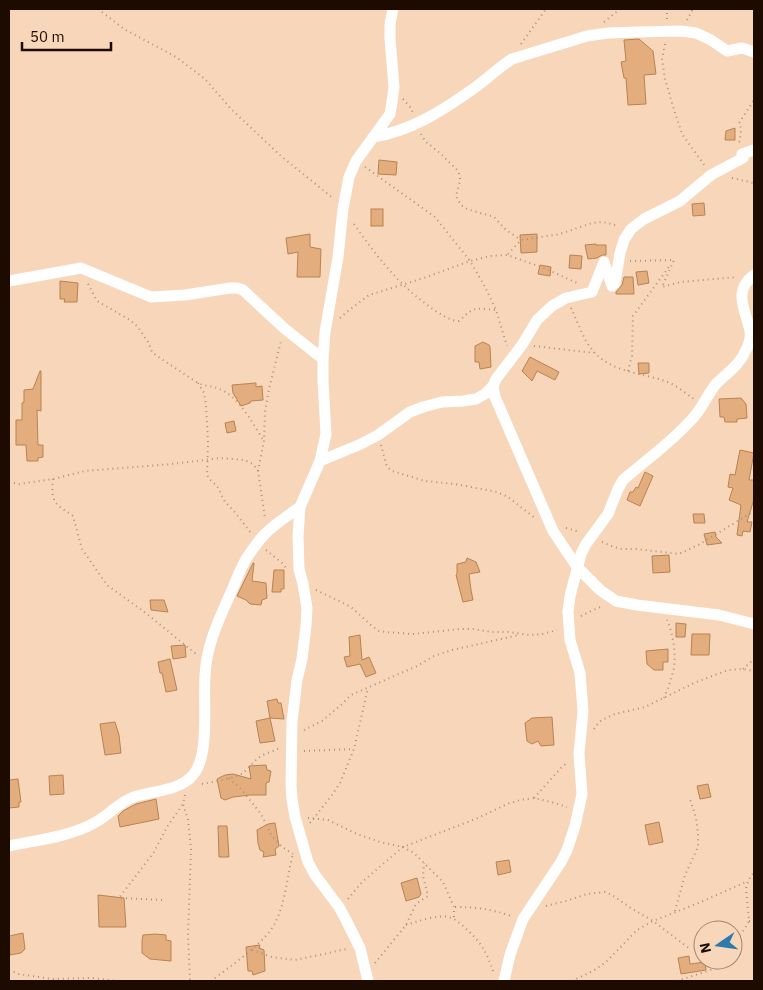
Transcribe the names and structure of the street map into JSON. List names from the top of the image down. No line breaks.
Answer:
{"scale_bar":"50 m","north":"left"}
